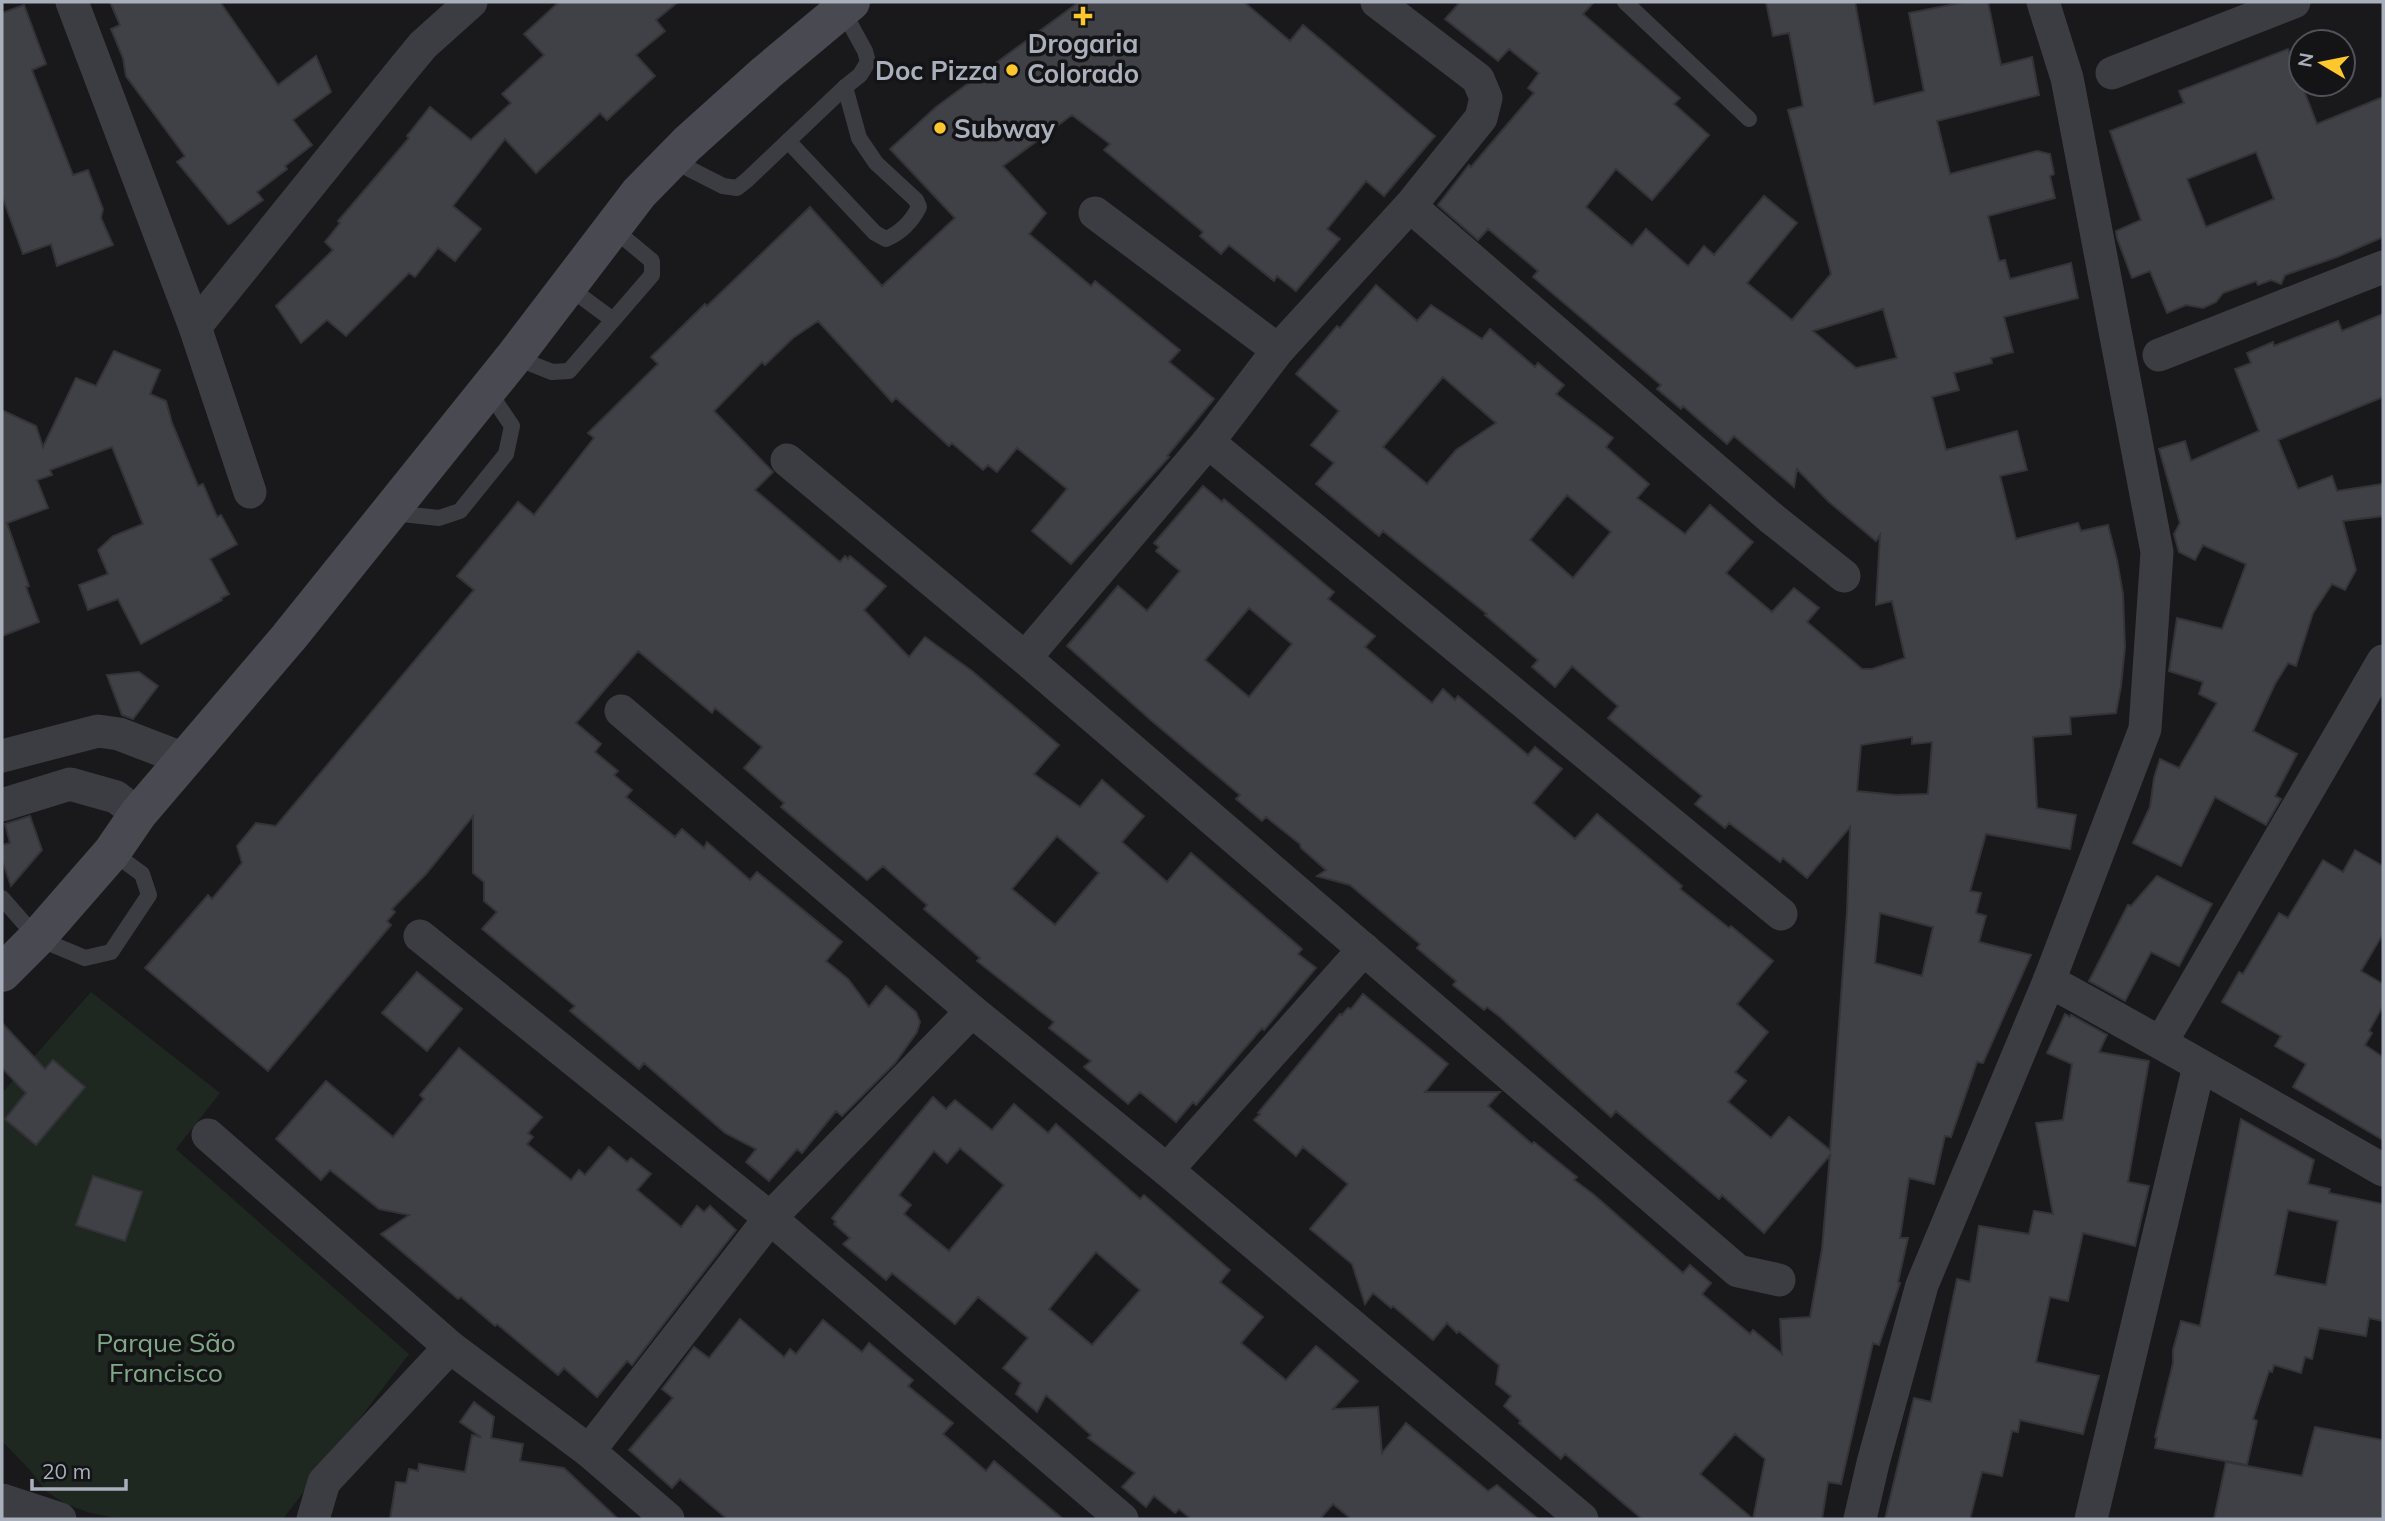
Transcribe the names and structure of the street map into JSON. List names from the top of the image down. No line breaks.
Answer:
{"parks":["Parque São Francisco"],"places":{"health":["Drogaria Colorado"],"other":["Doc Pizza","Subway"]},"scale_bar":"20 m","north":"left"}
